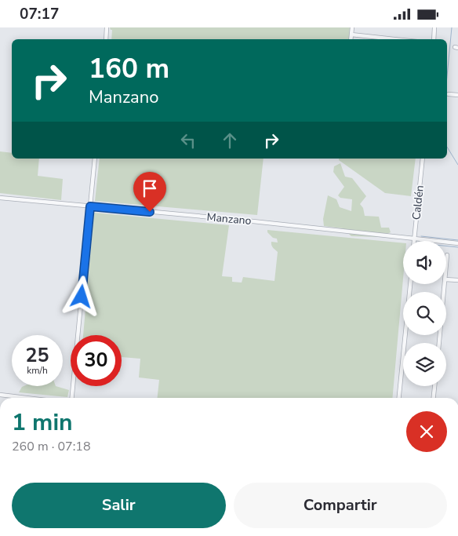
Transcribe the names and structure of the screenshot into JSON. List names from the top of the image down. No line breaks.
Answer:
{"streets":{"street":["Caldén","Manzano"]},"crossings":[["Caldén","Manzano"]],"page":{"status":"07:17","turn":["160 m","Manzano"],"speed":"25 km/h","limit":"30","heading":["1 min","260 m · 07:18"],"buttons":["Salir","Compartir"]}}
